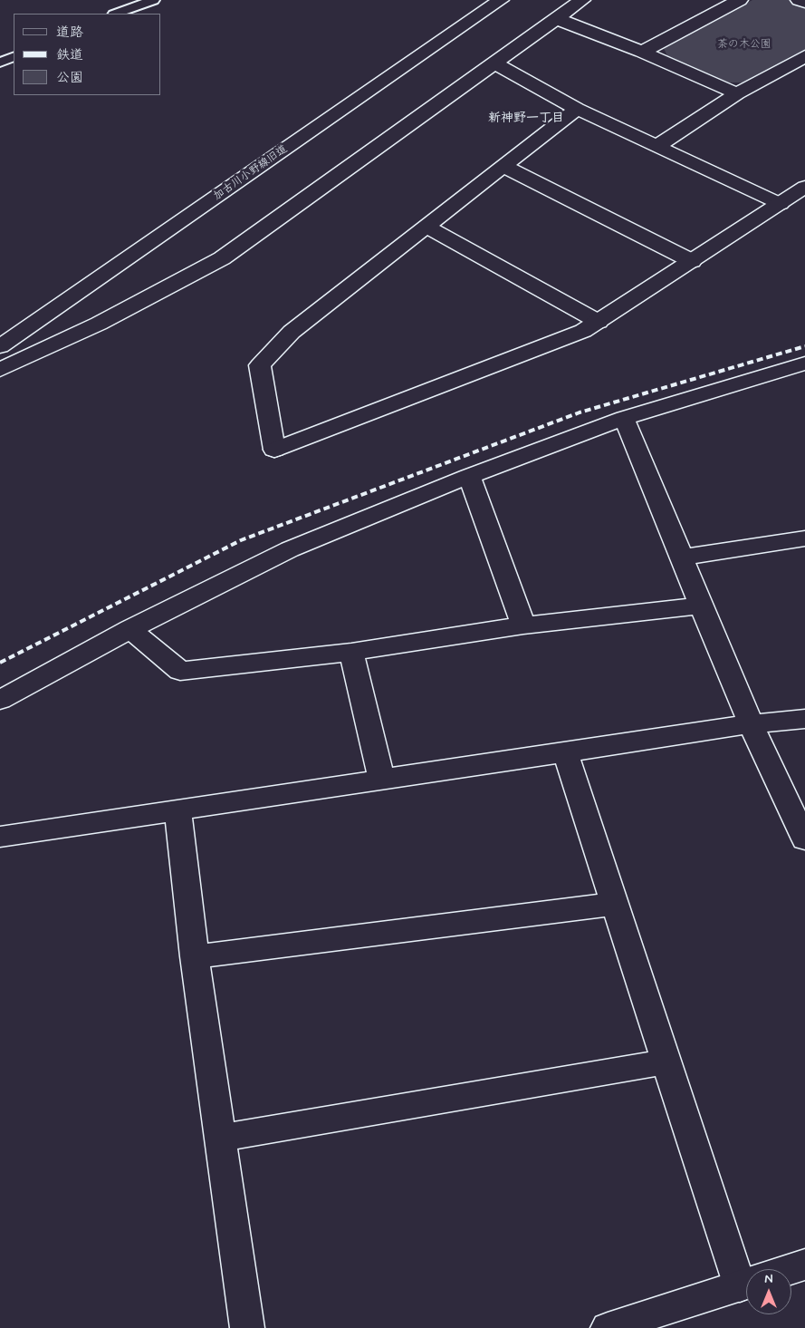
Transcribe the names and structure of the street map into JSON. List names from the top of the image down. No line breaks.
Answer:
{"streets":{"street":["加古川小野線旧道"]},"districts":["新神野一丁目"],"parks":["茶の木公園"],"legend":["道路","鉄道","公園"],"north":"top"}
